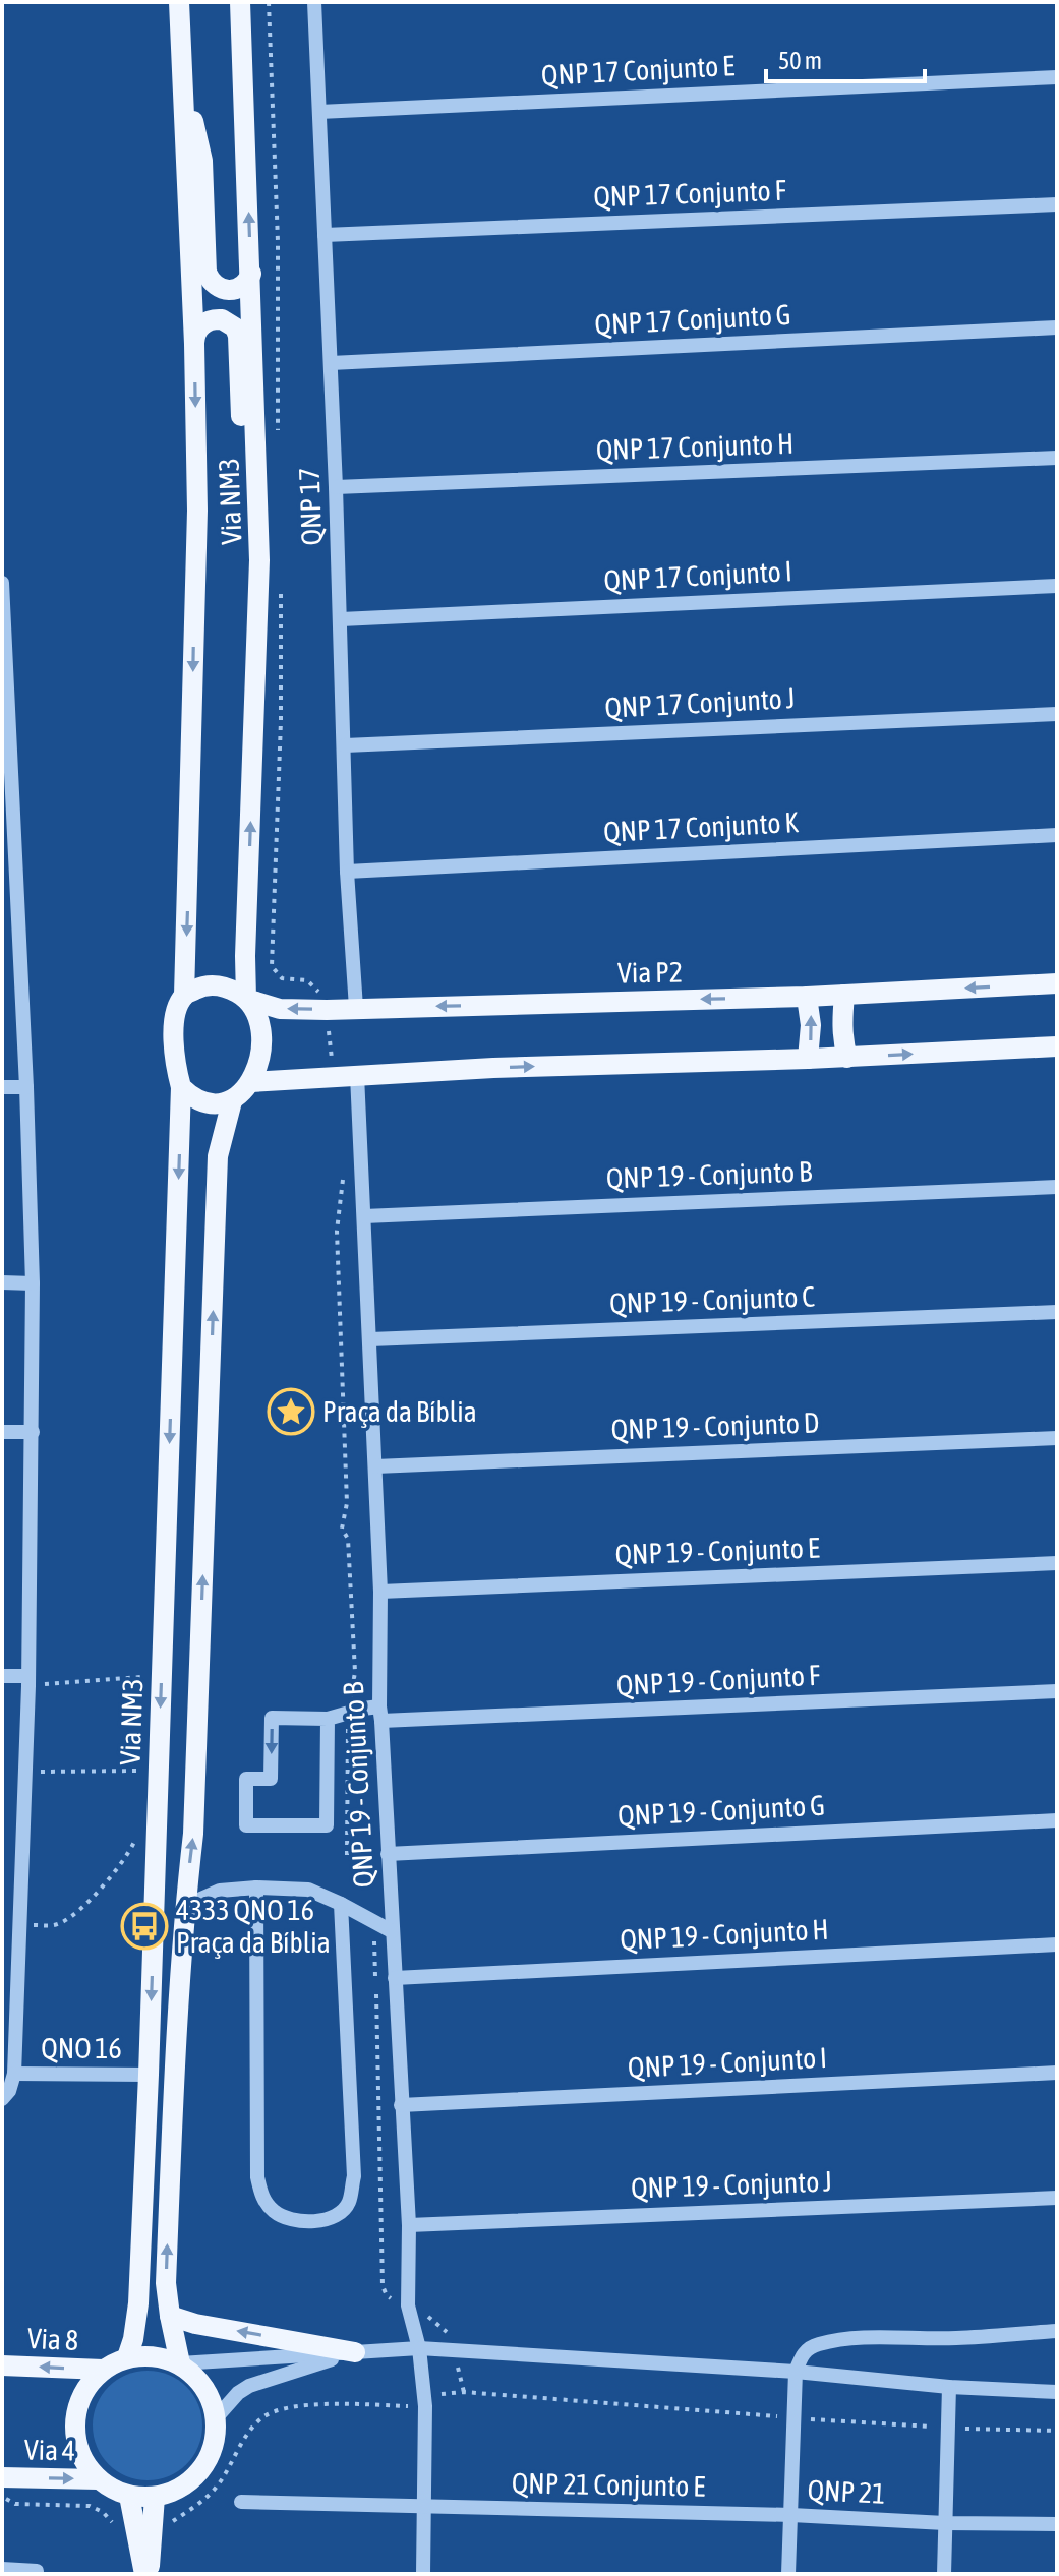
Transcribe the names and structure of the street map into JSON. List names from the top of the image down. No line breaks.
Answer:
{"streets":{"main road":["Via NM3","Via P2","Via 8","Via 4"],"street":["QNP 17 Conjunto E","QNP 17 Conjunto F","QNP 17 Conjunto G","QNP 17 Conjunto H","QNP 17","QNP 17 Conjunto I","QNP 17 Conjunto J","QNP 17 Conjunto K","QNP 19 - Conjunto B","QNP 19 - Conjunto C","QNP 19 - Conjunto D","QNP 19 - Conjunto E","QNP 19 - Conjunto F","QNP 19 - Conjunto G","QNP 19 - Conjunto H","QNO 16","QNP 19 - Conjunto I","QNP 19 - Conjunto J","QNP 21 Conjunto E","QNP 21"]},"crossings":[["QNP 17 Conjunto E","QNP 17"],["QNP 17 Conjunto F","QNP 17"],["QNP 17 Conjunto G","QNP 17"],["QNP 17 Conjunto H","QNP 17"],["Via NM3","Via P2"],["Via NM3","QNO 16"],["Via NM3","Via 8"],["Via NM3","Via 4"],["QNP 17","QNP 17 Conjunto I"],["QNP 17","QNP 17 Conjunto J"],["QNP 17","QNP 17 Conjunto K"],["QNP 17","Via P2"],["QNP 19 - Conjunto B","QNP 19 - Conjunto C"],["QNP 19 - Conjunto B","QNP 19 - Conjunto D"],["QNP 19 - Conjunto B","QNP 19 - Conjunto E"],["QNP 19 - Conjunto B","QNP 19 - Conjunto F"],["QNP 19 - Conjunto B","QNP 19 - Conjunto G"],["QNP 19 - Conjunto B","QNP 19 - Conjunto H"],["QNP 19 - Conjunto B","QNP 19 - Conjunto I"],["QNP 19 - Conjunto B","QNP 19 - Conjunto J"],["Via 8","Via 4"],["QNP 21 Conjunto E","QNP 21"]],"one_way":["Via 8","Via 4"],"places":{"place":["Praça da Bíblia"],"bus stop":["4333 QNO 16 Praça da Bíblia"]},"scale_bar":"50 m"}
